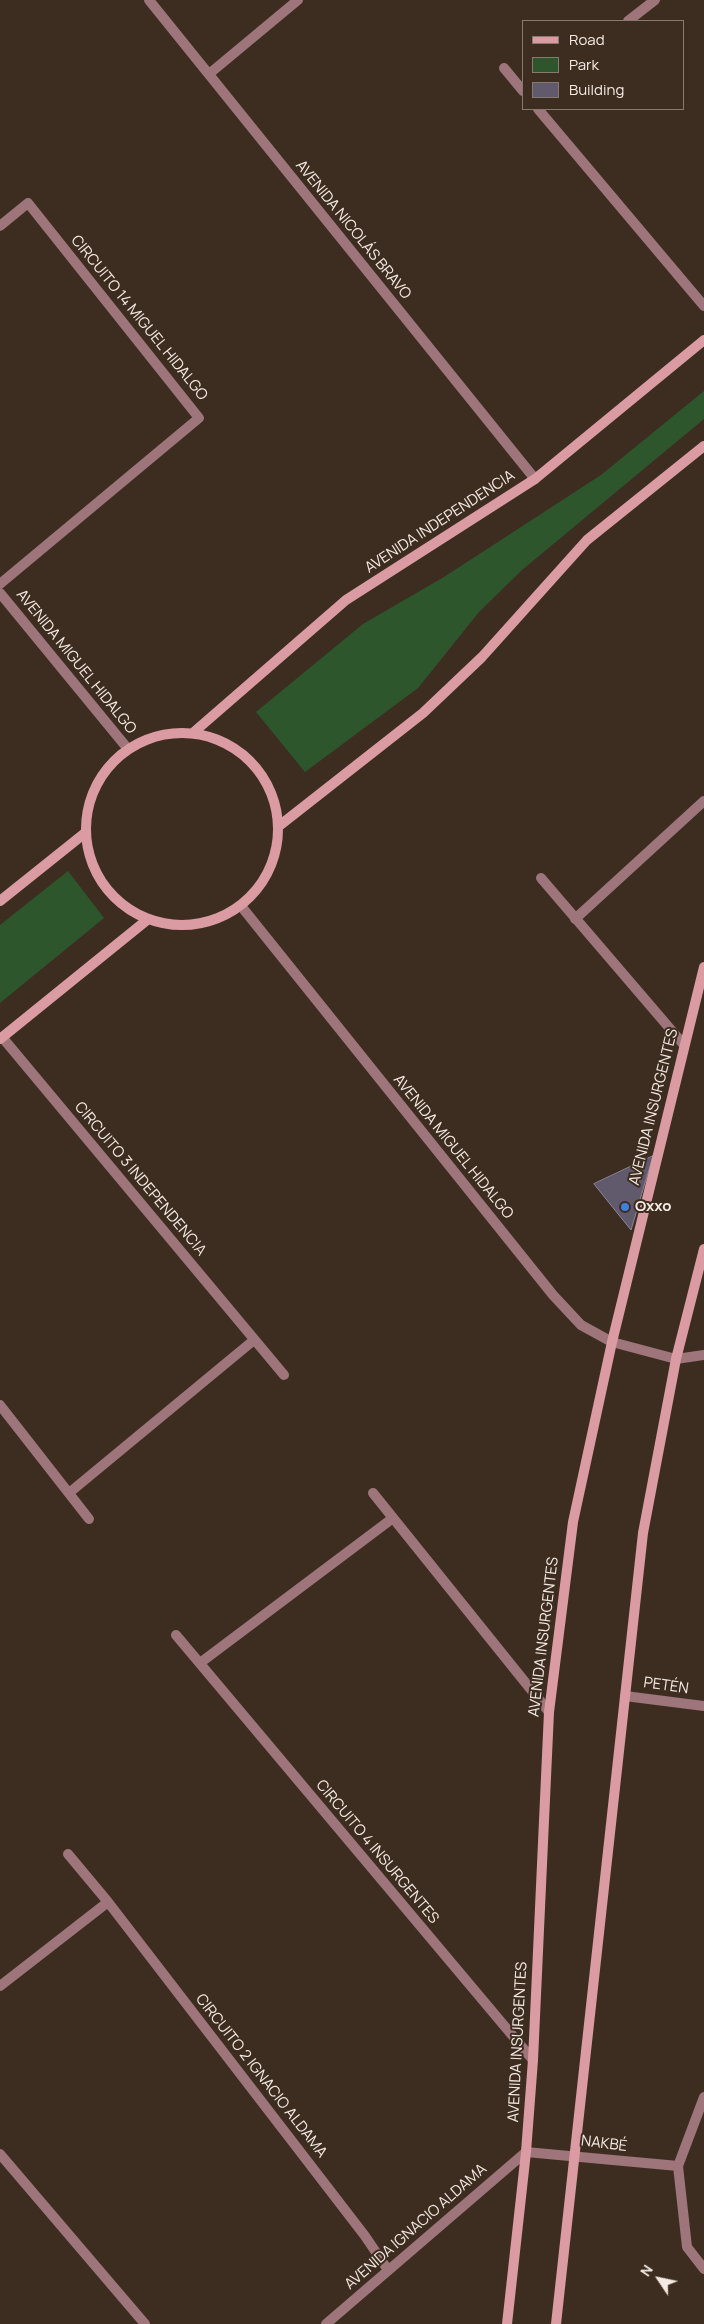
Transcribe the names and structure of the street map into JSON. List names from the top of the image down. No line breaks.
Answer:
{"streets":{"main road":["AVENIDA INDEPENDENCIA","AVENIDA INSURGENTES"],"street":["AVENIDA NICOLÁS BRAVO","CIRCUITO 14 MIGUEL HIDALGO","AVENIDA MIGUEL HIDALGO","CIRCUITO 3 INDEPENDENCIA","PETÉN","CIRCUITO 4 INSURGENTES","CIRCUITO 2 IGNACIO ALDAMA","NAKBÉ","AVENIDA IGNACIO ALDAMA"]},"crossings":[["AVENIDA NICOLÁS BRAVO","AVENIDA INDEPENDENCIA"],["AVENIDA MIGUEL HIDALGO","AVENIDA INSURGENTES"],["AVENIDA INSURGENTES","CIRCUITO 4 INSURGENTES"],["AVENIDA INSURGENTES","NAKBÉ"],["AVENIDA INSURGENTES","AVENIDA IGNACIO ALDAMA"],["CIRCUITO 2 IGNACIO ALDAMA","AVENIDA IGNACIO ALDAMA"],["NAKBÉ","AVENIDA IGNACIO ALDAMA"]],"places":["Oxxo"],"legend":["Road","Park","Building"],"north":"top left"}
